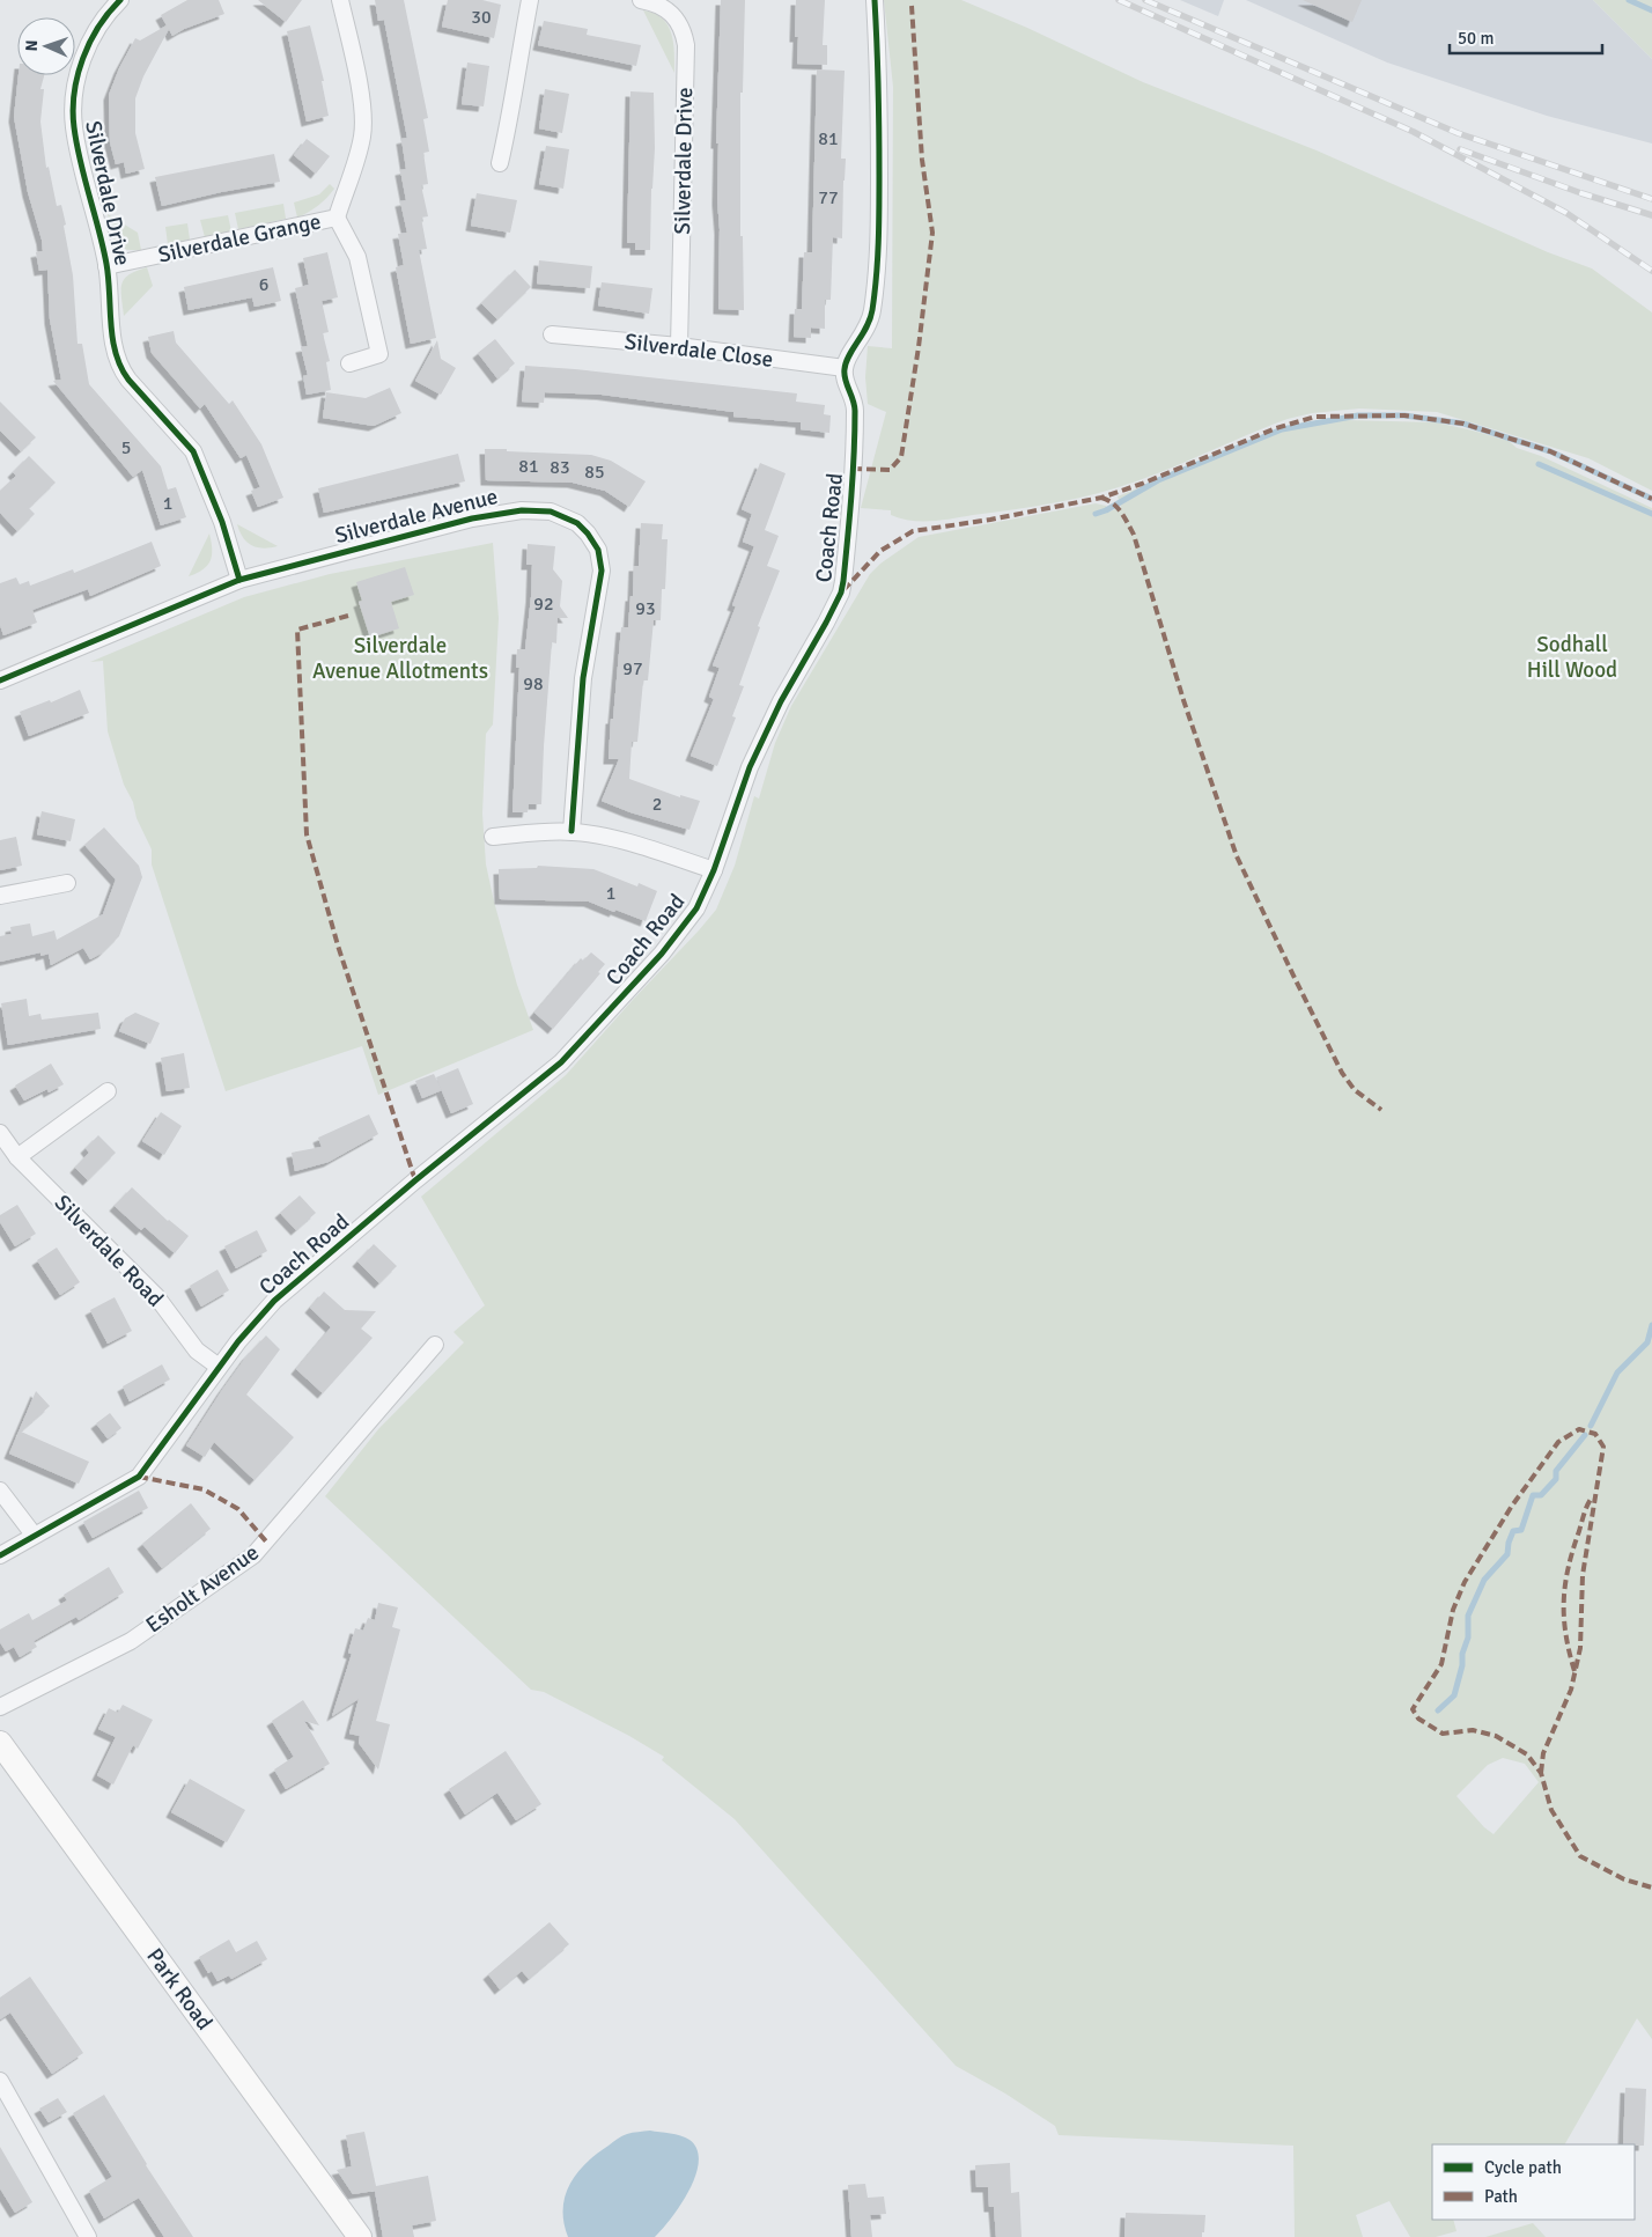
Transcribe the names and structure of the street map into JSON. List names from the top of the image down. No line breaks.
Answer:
{"streets":{"main road":["Park Road"],"street":["Silverdale Drive","Silverdale Grange","Silverdale Close","Silverdale Avenue","Coach Road","Silverdale Road","Esholt Avenue"]},"crossings":[["Silverdale Drive","Silverdale Grange"],["Silverdale Drive","Silverdale Close"],["Silverdale Drive","Silverdale Avenue"],["Silverdale Close","Coach Road"],["Coach Road","Silverdale Road"]],"parks":["Sodhall Hill Wood","Silverdale Avenue Allotments"],"house_numbers":["30","81","77","6","5","81","83","85","1","92","93","97","98","2","1"],"legend":["Cycle path","Path"],"scale_bar":"50 m","north":"left"}
